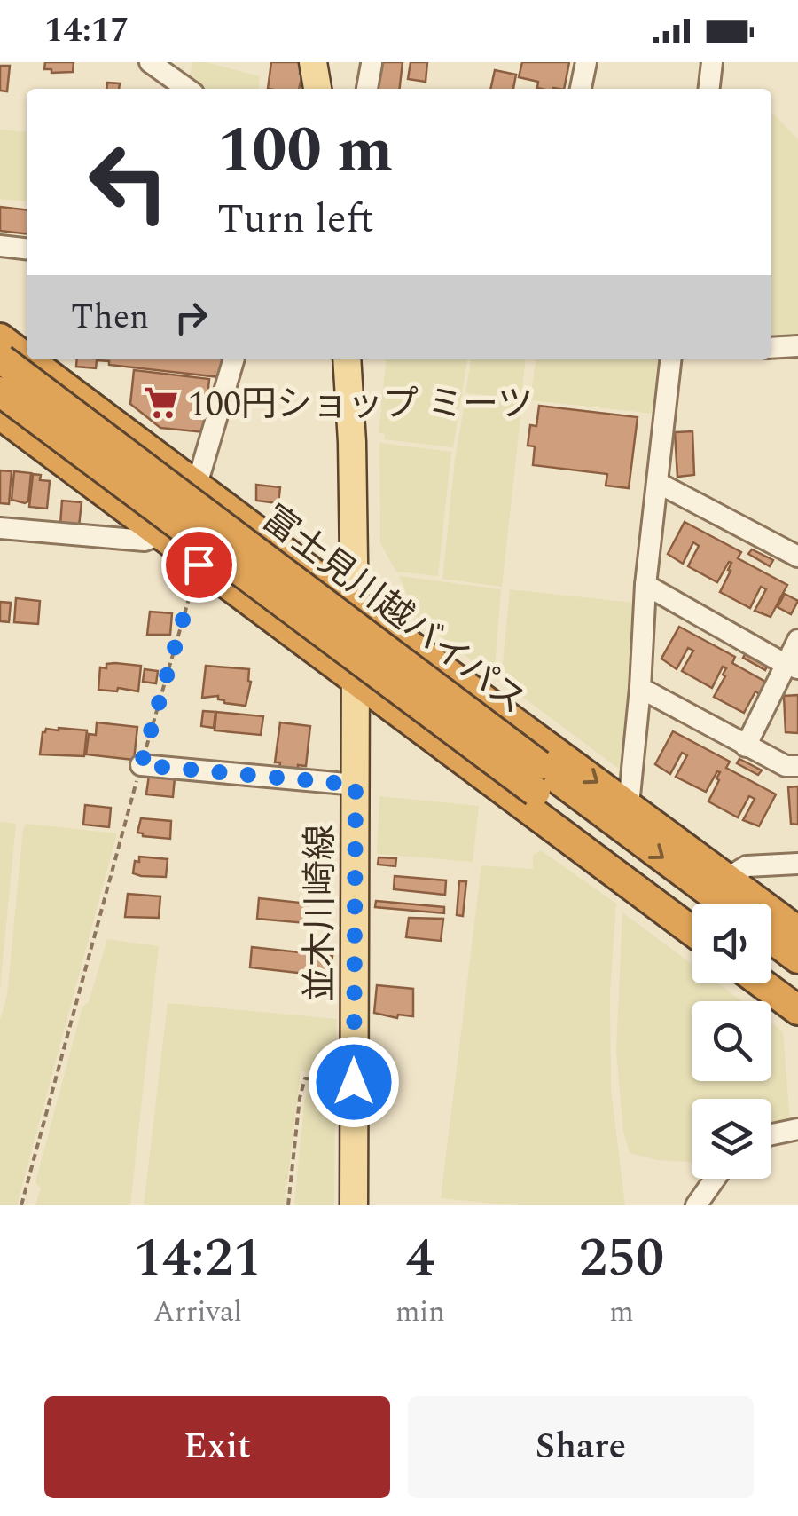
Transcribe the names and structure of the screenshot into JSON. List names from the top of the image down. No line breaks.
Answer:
{"streets":{"highway":["富士見川越バイパス"],"main road":["並木川崎線"]},"places":{"supermarket":["100円ショップ ミーツ"]},"page":{"status":"14:17","turn":["100 m","Turn left"],"then":"Then","eta":["14:21","Arrival","4","min","250","m"],"buttons":["Exit","Share"]}}
